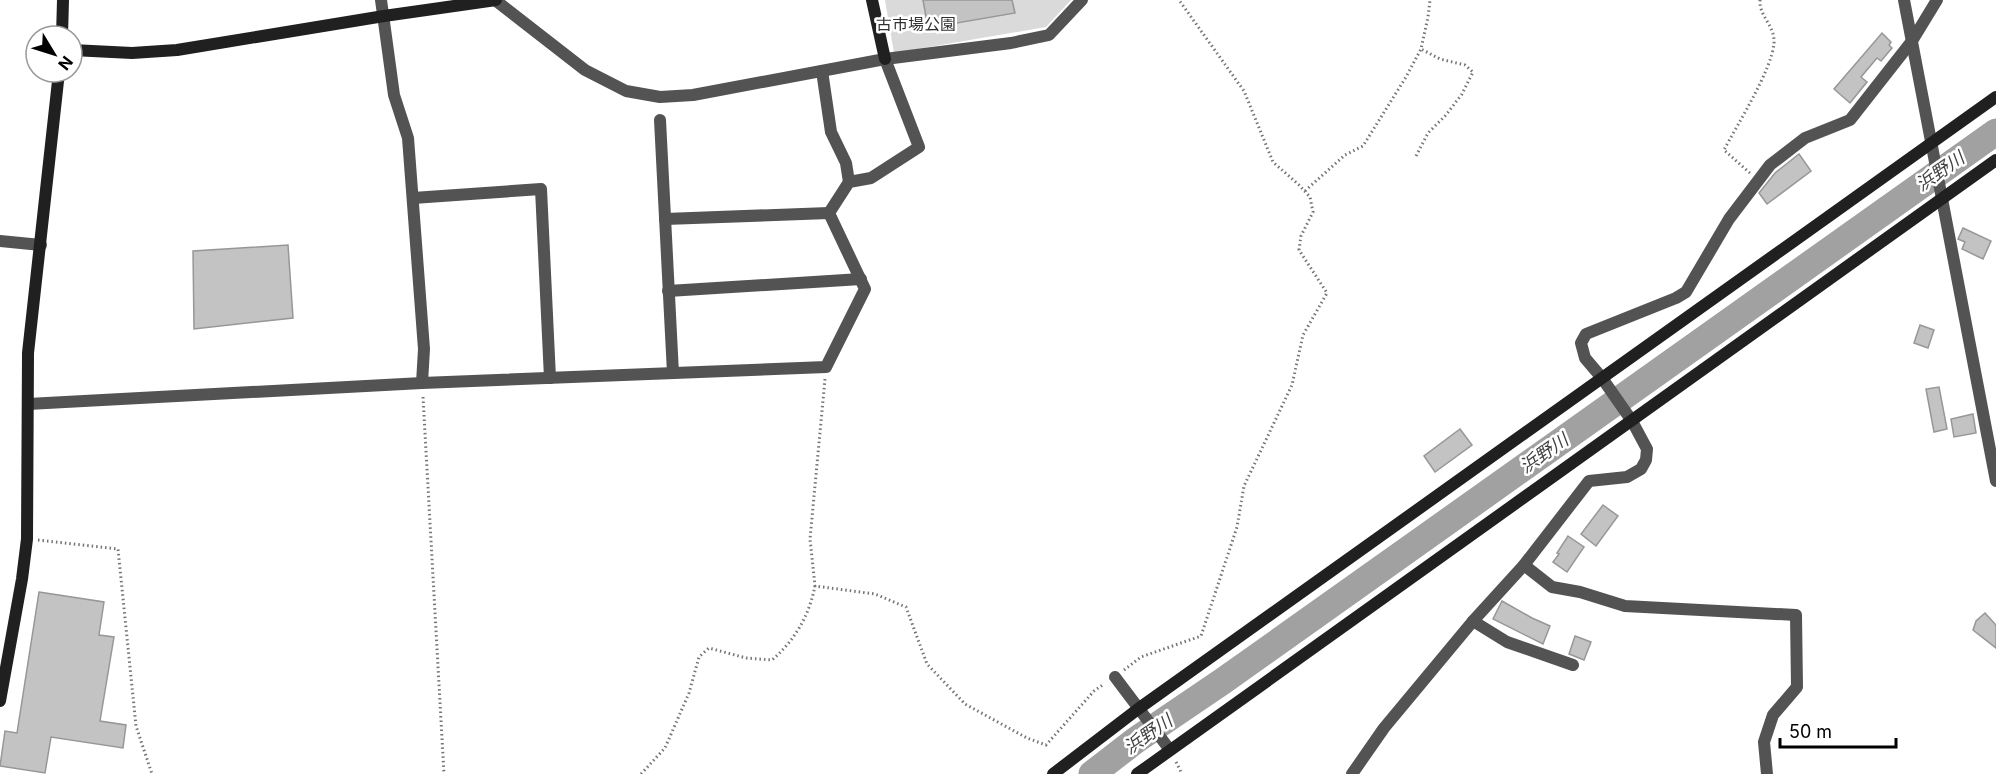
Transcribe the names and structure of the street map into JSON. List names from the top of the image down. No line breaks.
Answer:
{"water":["浜野川"],"parks":["古市場公園"],"scale_bar":"50 m","north":"bottom right"}
